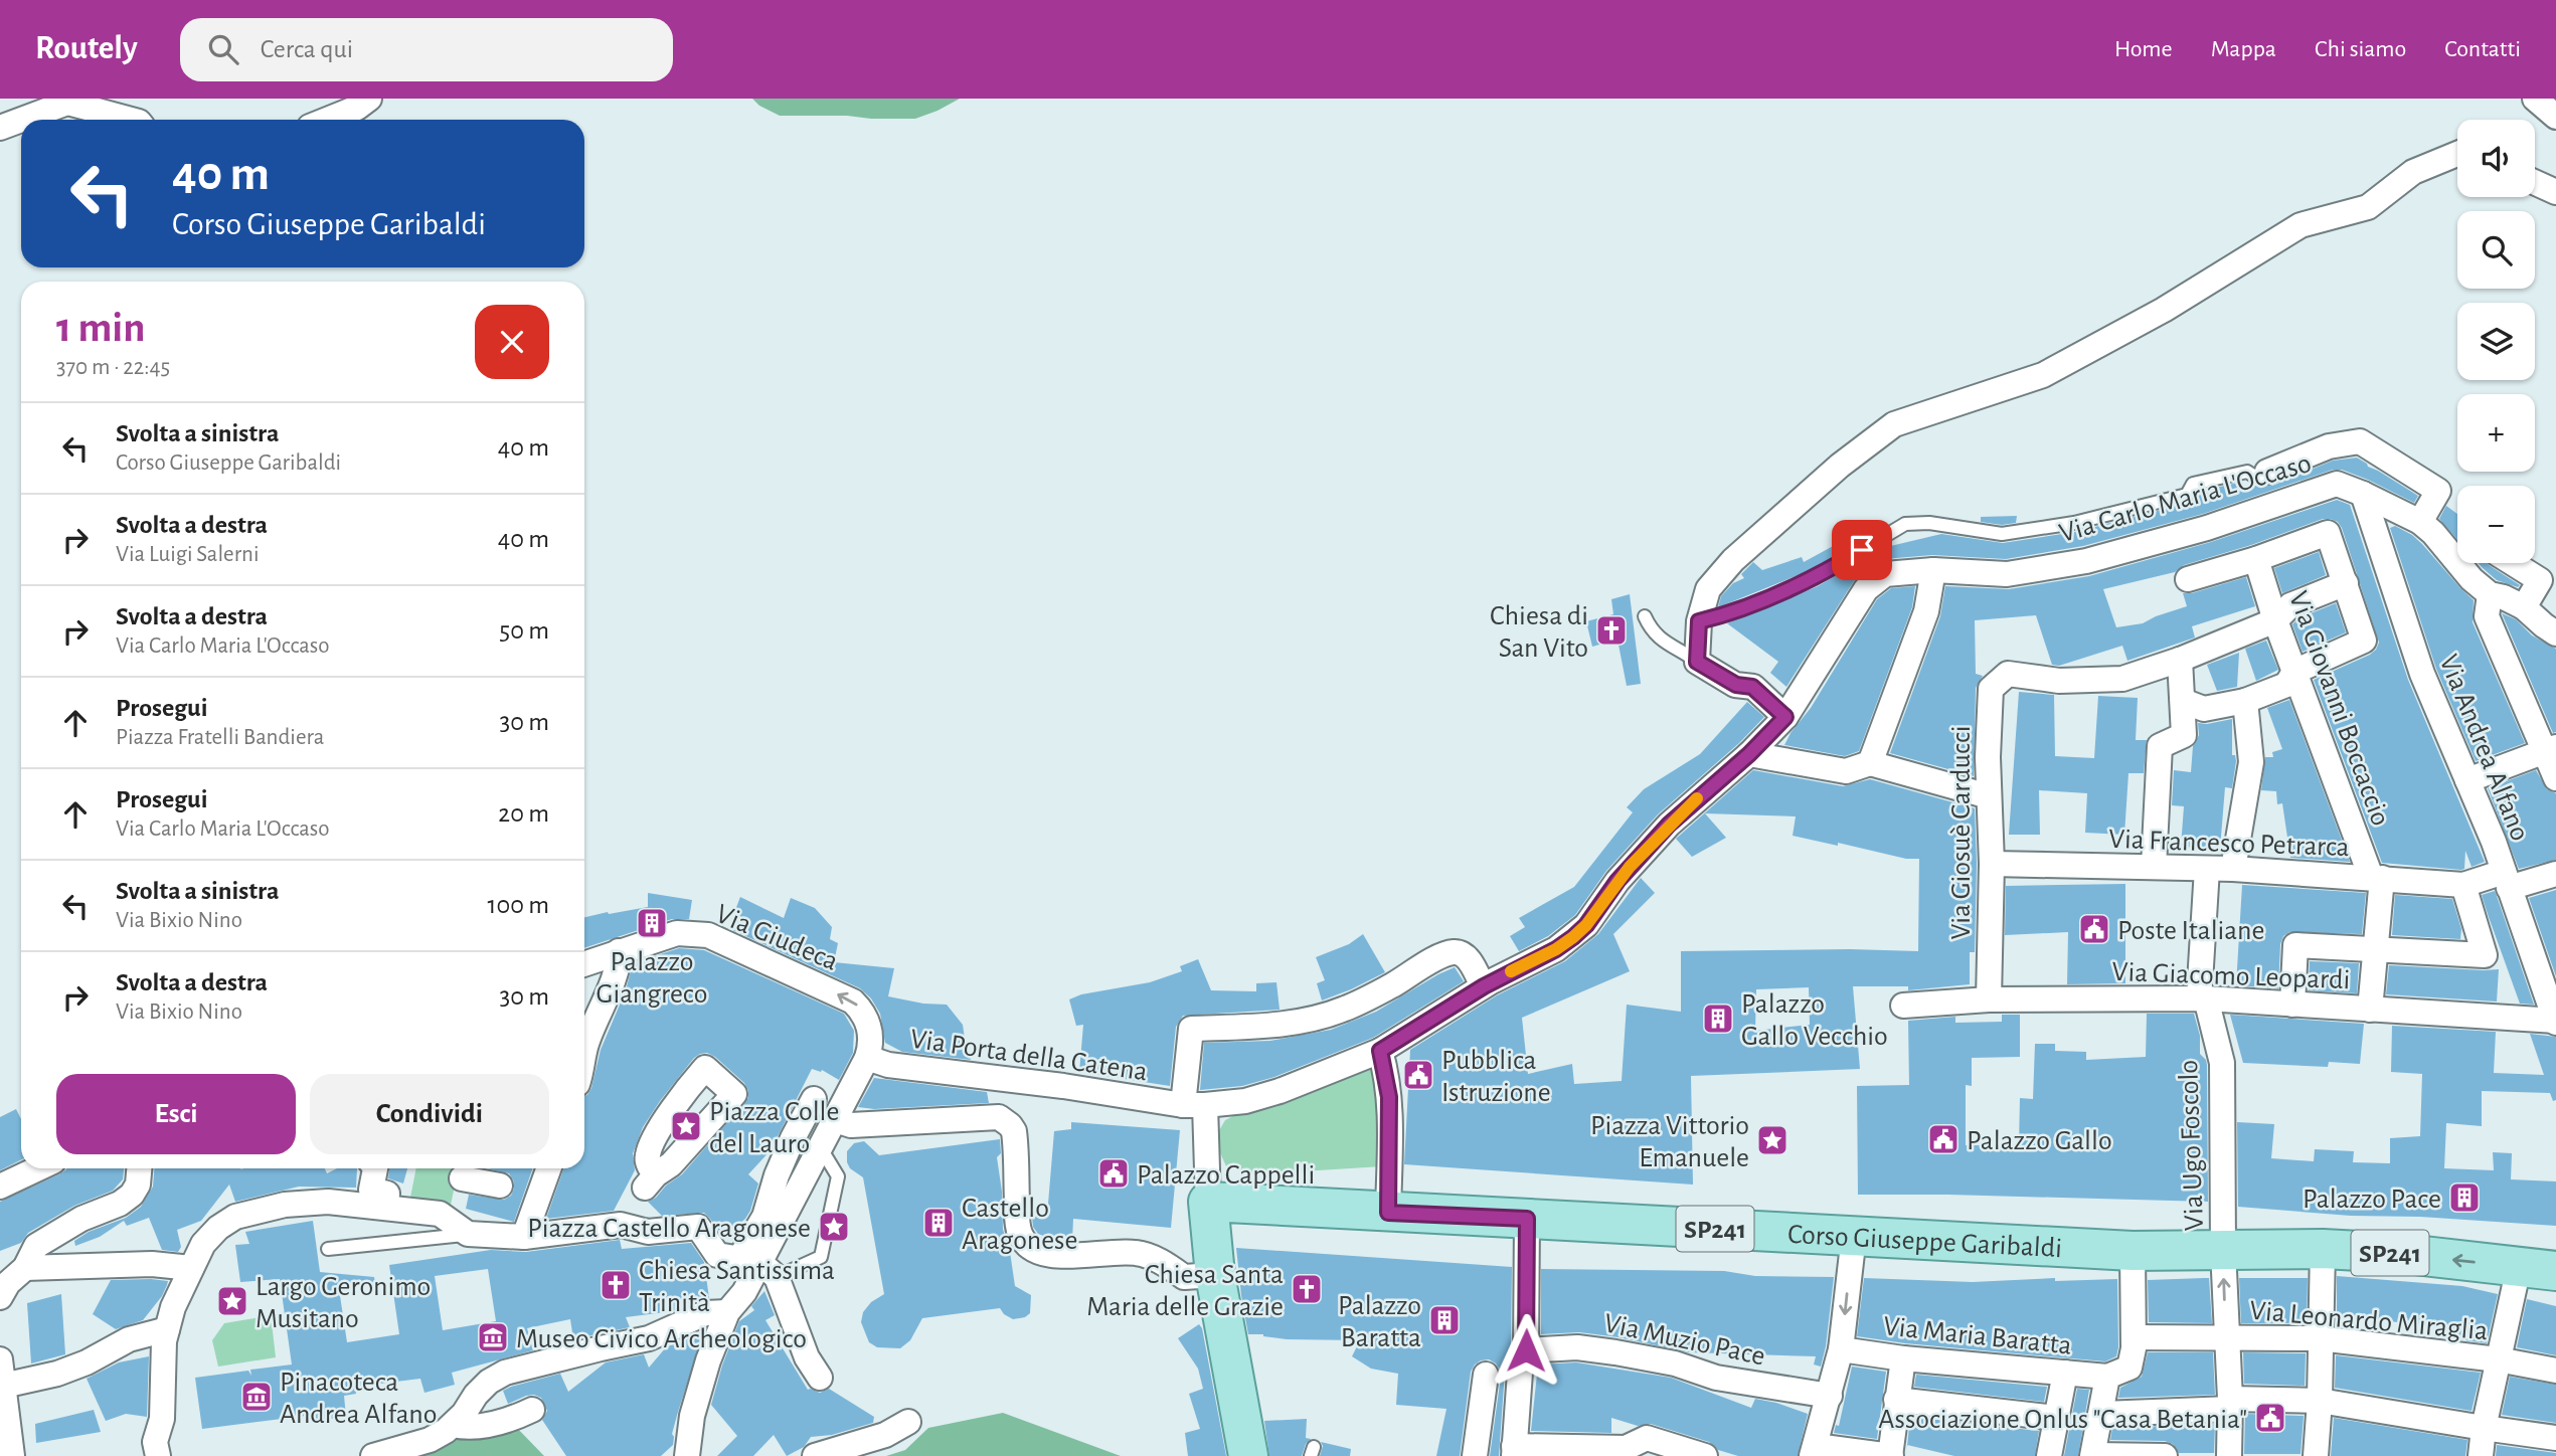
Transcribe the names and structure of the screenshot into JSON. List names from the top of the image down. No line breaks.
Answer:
{"streets":{"main road":["SP241","Corso Giuseppe Garibaldi"],"street":["Via Carlo Maria L'Occaso","Via Giovanni Boccaccio","Via Andrea Alfano","Via Giosuè Carducci","Via Francesco Petrarca","Via Giudeca","Via Giacomo Leopardi","Via Porta della Catena","Via Ugo Foscolo","Via Leonardo Miraglia","Via Maria Baratta","Via Muzio Pace"]},"crossings":[["Via Carlo Maria L'Occaso","Via Andrea Alfano"],["Via Giovanni Boccaccio","Via Francesco Petrarca"],["Via Andrea Alfano","Via Francesco Petrarca"],["Via Andrea Alfano","Via Giacomo Leopardi"],["Via Giosuè Carducci","Via Francesco Petrarca"],["Via Giosuè Carducci","Via Giacomo Leopardi"],["Via Francesco Petrarca","Via Ugo Foscolo"],["Via Giudeca","Via Porta della Catena"],["Via Giacomo Leopardi","Via Ugo Foscolo"],["Via Ugo Foscolo","Corso Giuseppe Garibaldi"],["Via Ugo Foscolo","Via Leonardo Miraglia"]],"one_way":["Via Giudeca"],"places":{"church":["Chiesa di San Vito","Chiesa Santissima Trinità","Chiesa Santa Maria delle Grazie"],"building":["Palazzo Giangreco","Palazzo Gallo Vecchio","Palazzo Pace","Castello Aragonese","Palazzo Baratta"],"public building":["Poste Italiane","Pubblica Istruzione","Palazzo Gallo","Palazzo Cappelli","Associazione Onlus \"Casa Betania\""],"place":["Piazza Colle del Lauro","Piazza Vittorio Emanuele","Piazza Castello Aragonese","Largo Geronimo Musitano"],"museum":["Museo Civico Archeologico","Pinacoteca Andrea Alfano"]},"page":{"header":"Routely","search":"Cerca qui","nav":["Home","Mappa","Chi siamo","Contatti"],"map_buttons":["+","−"],"turn":["40 m","Corso Giuseppe Garibaldi"],"heading":["1 min","370 m · 22:45"],"list":[{"name":"Svolta a sinistra","note":"Corso Giuseppe Garibaldi","value":"40 m"},{"name":"Svolta a destra","note":"Via Luigi Salerni","value":"40 m"},{"name":"Svolta a destra","note":"Via Carlo Maria L'Occaso","value":"50 m"},{"name":"Prosegui","note":"Piazza Fratelli Bandiera","value":"30 m"},{"name":"Prosegui","note":"Via Carlo Maria L'Occaso","value":"20 m"},{"name":"Svolta a sinistra","note":"Via Bixio Nino","value":"100 m"},{"name":"Svolta a destra","note":"Via Bixio Nino","value":"30 m"}],"buttons":["Esci","Condividi"]}}
